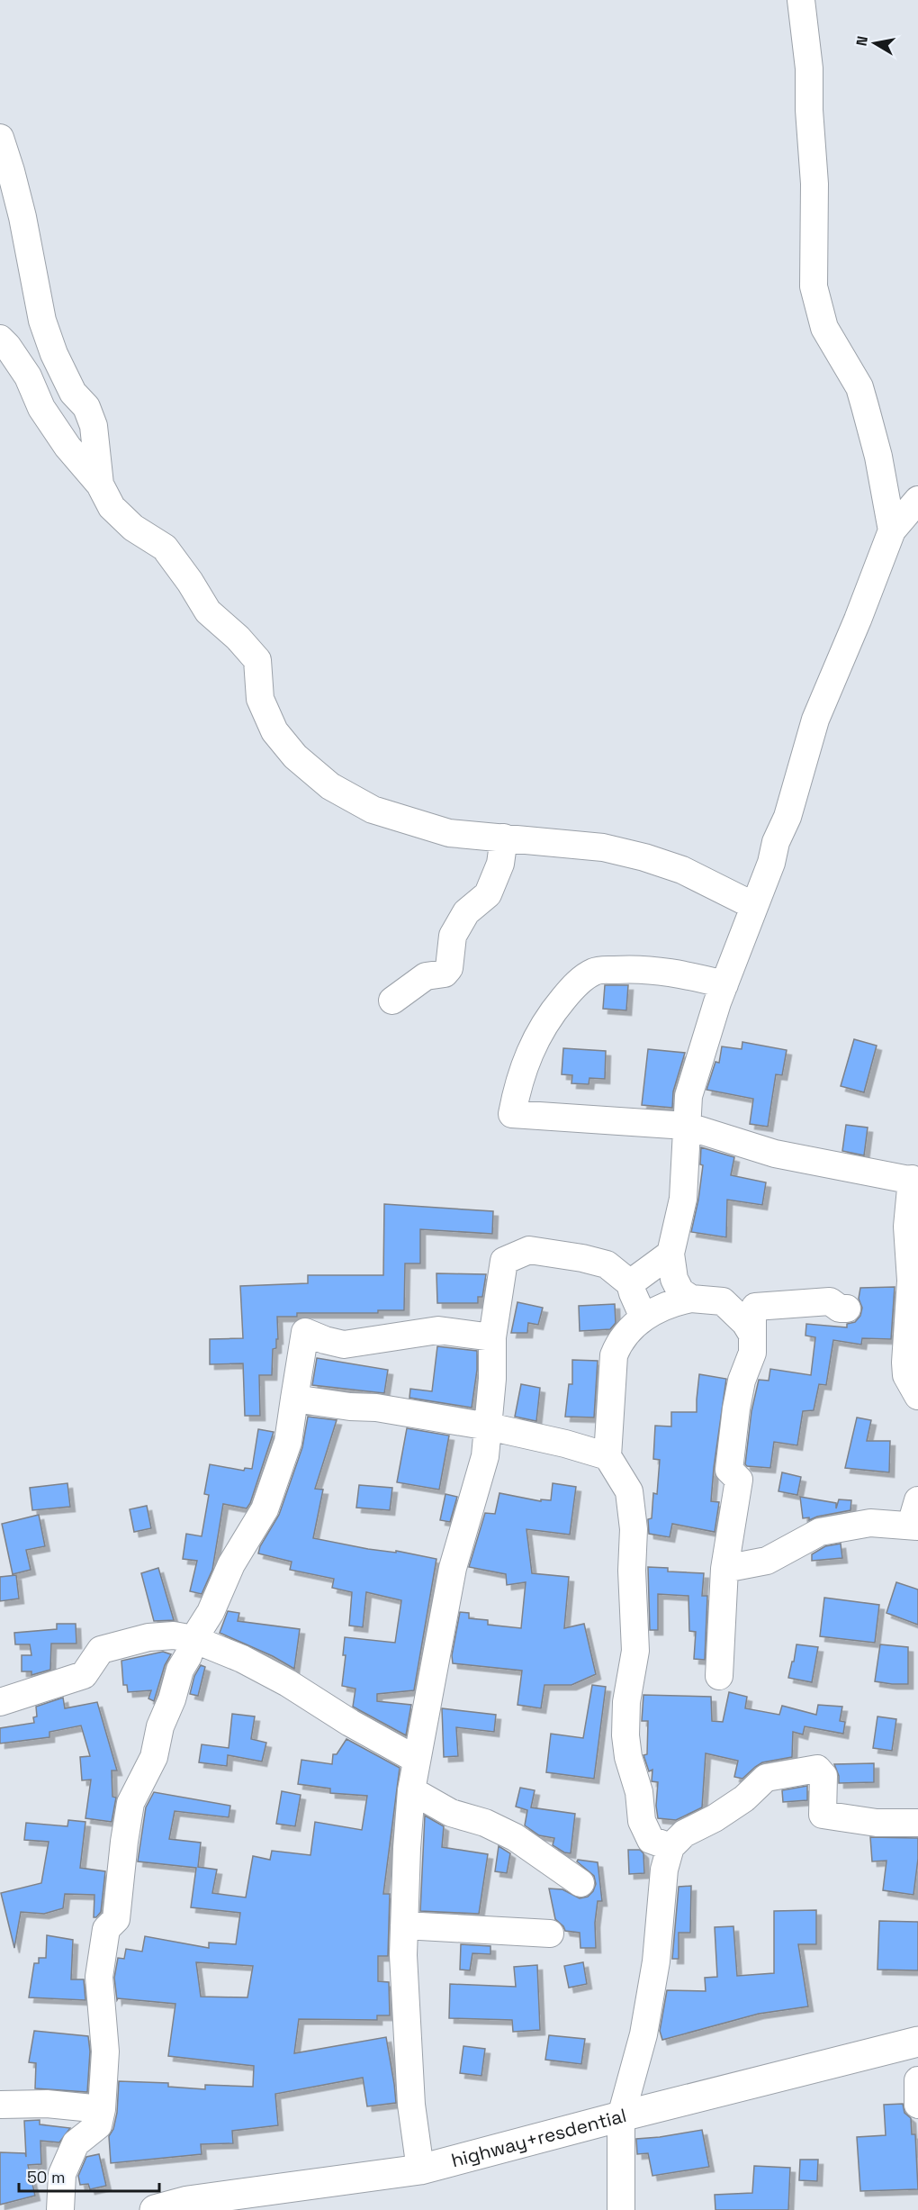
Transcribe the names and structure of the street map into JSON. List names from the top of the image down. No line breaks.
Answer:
{"streets":{"highway":["highway+resdential"]},"scale_bar":"50 m","north":"left"}
